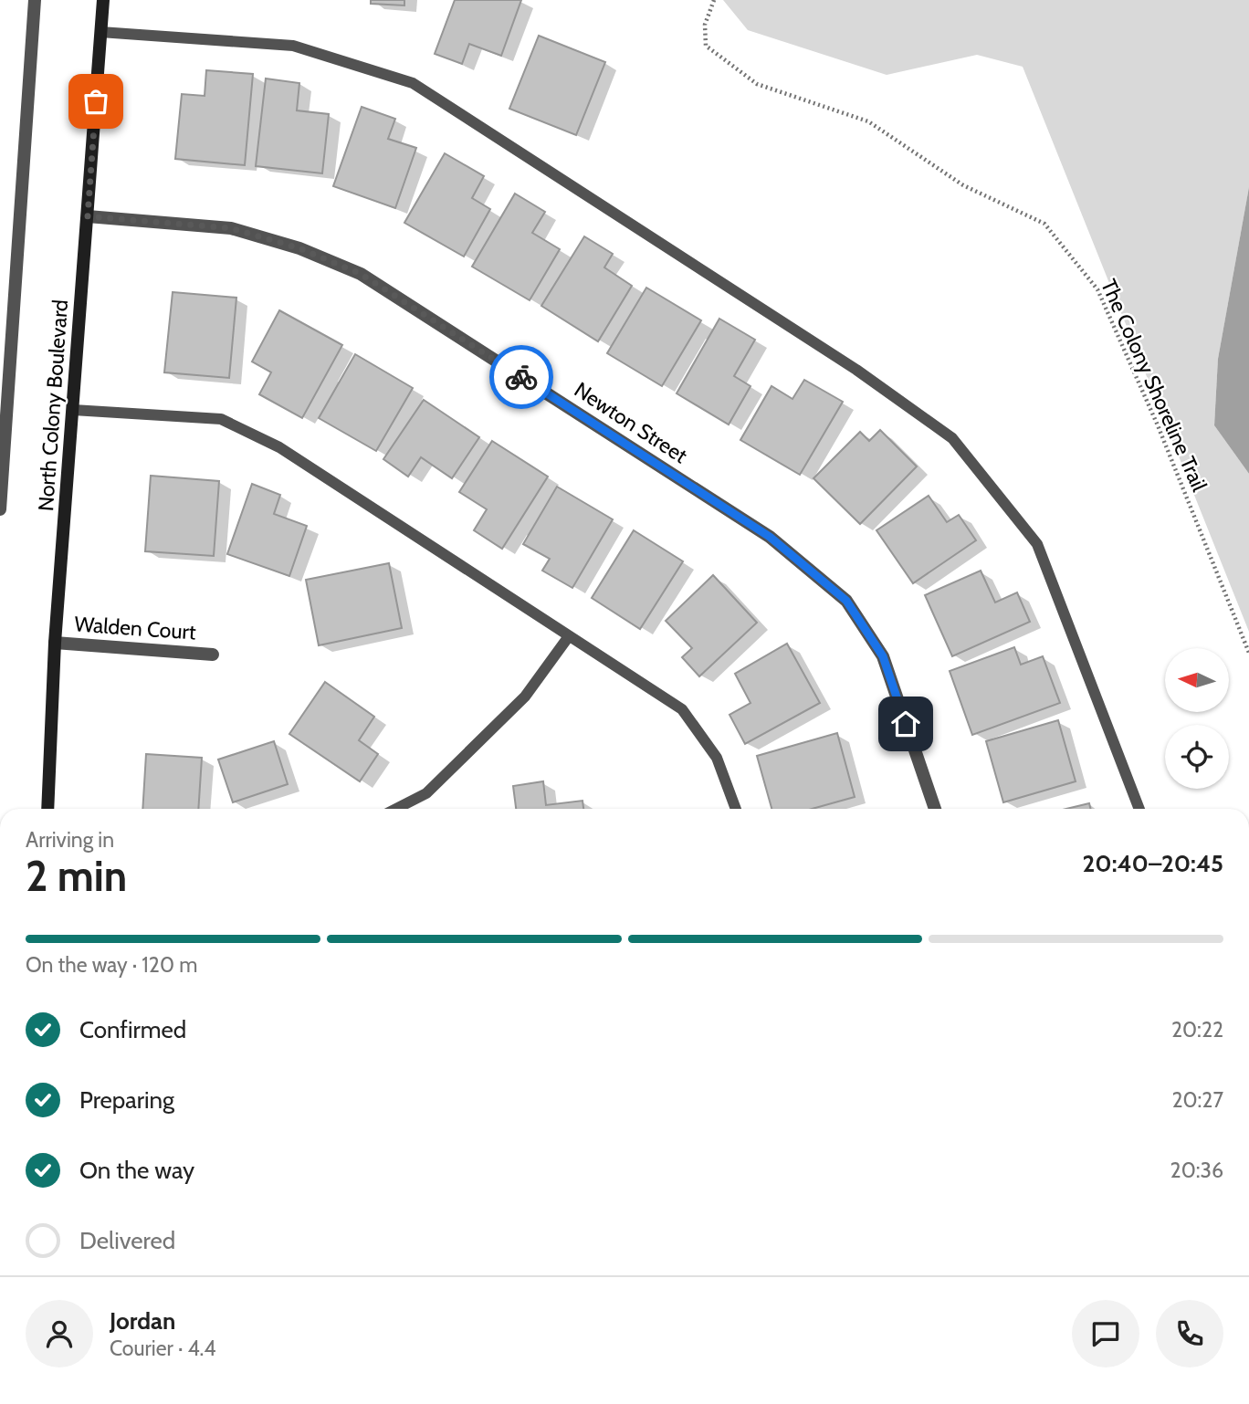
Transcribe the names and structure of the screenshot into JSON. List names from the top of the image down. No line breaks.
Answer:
{"streets":{"main road":["North Colony Boulevard"],"street":["Newton Street","Walden Court"],"path":["The Colony Shoreline Trail"]},"crossings":[["North Colony Boulevard","Newton Street"],["North Colony Boulevard","Walden Court"]],"north":"left","page":{"heading":["2 min","Arriving in","20:40–20:45"],"panel":["Jordan","Courier · 4.4"],"bar":"On the way · 120 m","list":[["Confirmed","20:22"],["Preparing","20:27"],["On the way","20:36"],"Delivered"]}}
